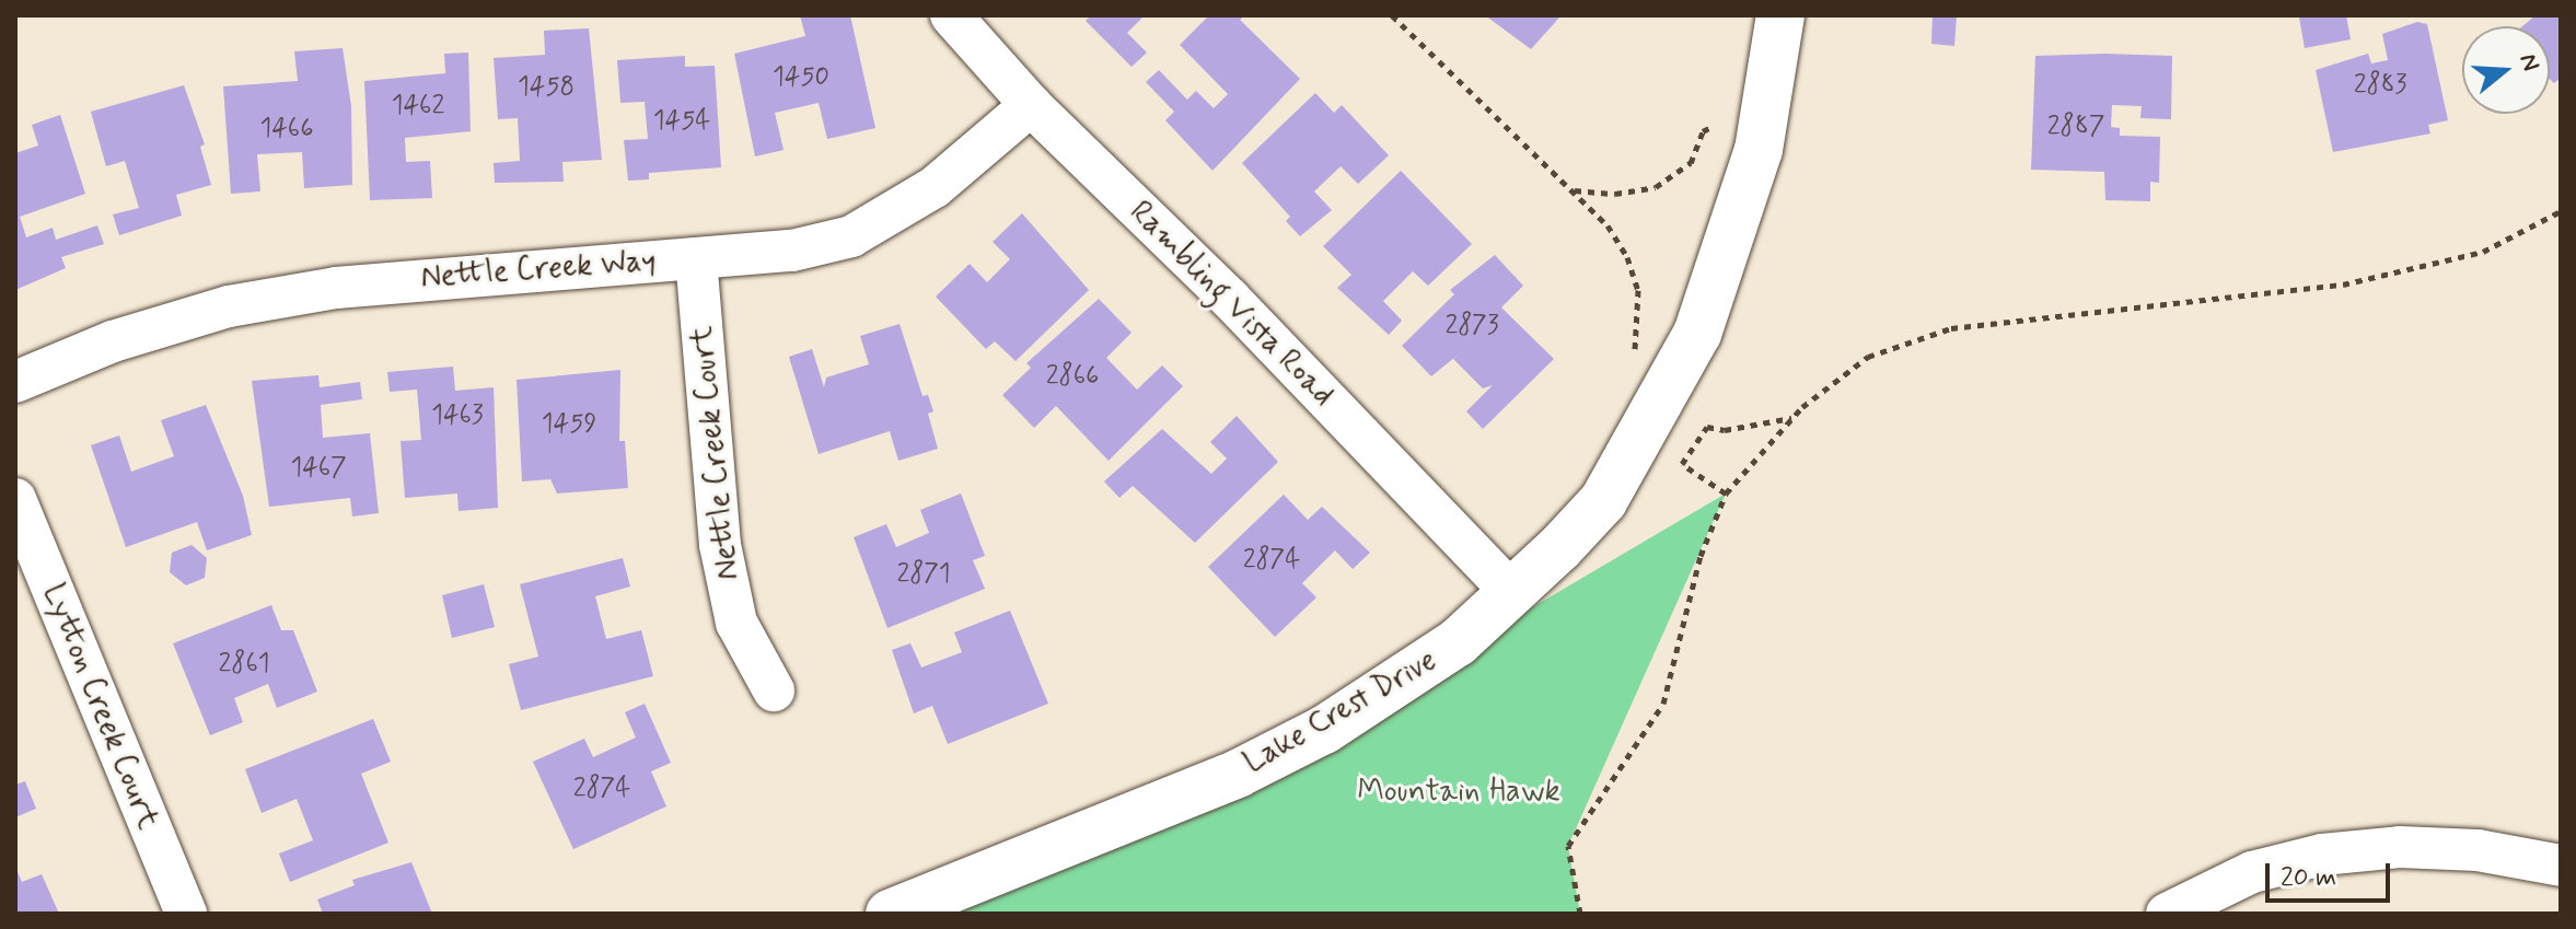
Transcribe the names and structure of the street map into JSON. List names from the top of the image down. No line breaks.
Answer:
{"streets":{"main road":["Lake Crest Drive"],"street":["Nettle Creek Way","Rambling Vista Road","Nettle Creek Court","Lytton Creek Court"]},"crossings":[["Nettle Creek Way","Rambling Vista Road"],["Nettle Creek Way","Nettle Creek Court"],["Rambling Vista Road","Lake Crest Drive"]],"parks":["Mountain Hawk"],"house_numbers":["1450","2883","1458","1462","1454","2887","1466","2873","2866","1463","1459","1467","2874","2871","2861","2874"],"scale_bar":"20 m","north":"right"}
